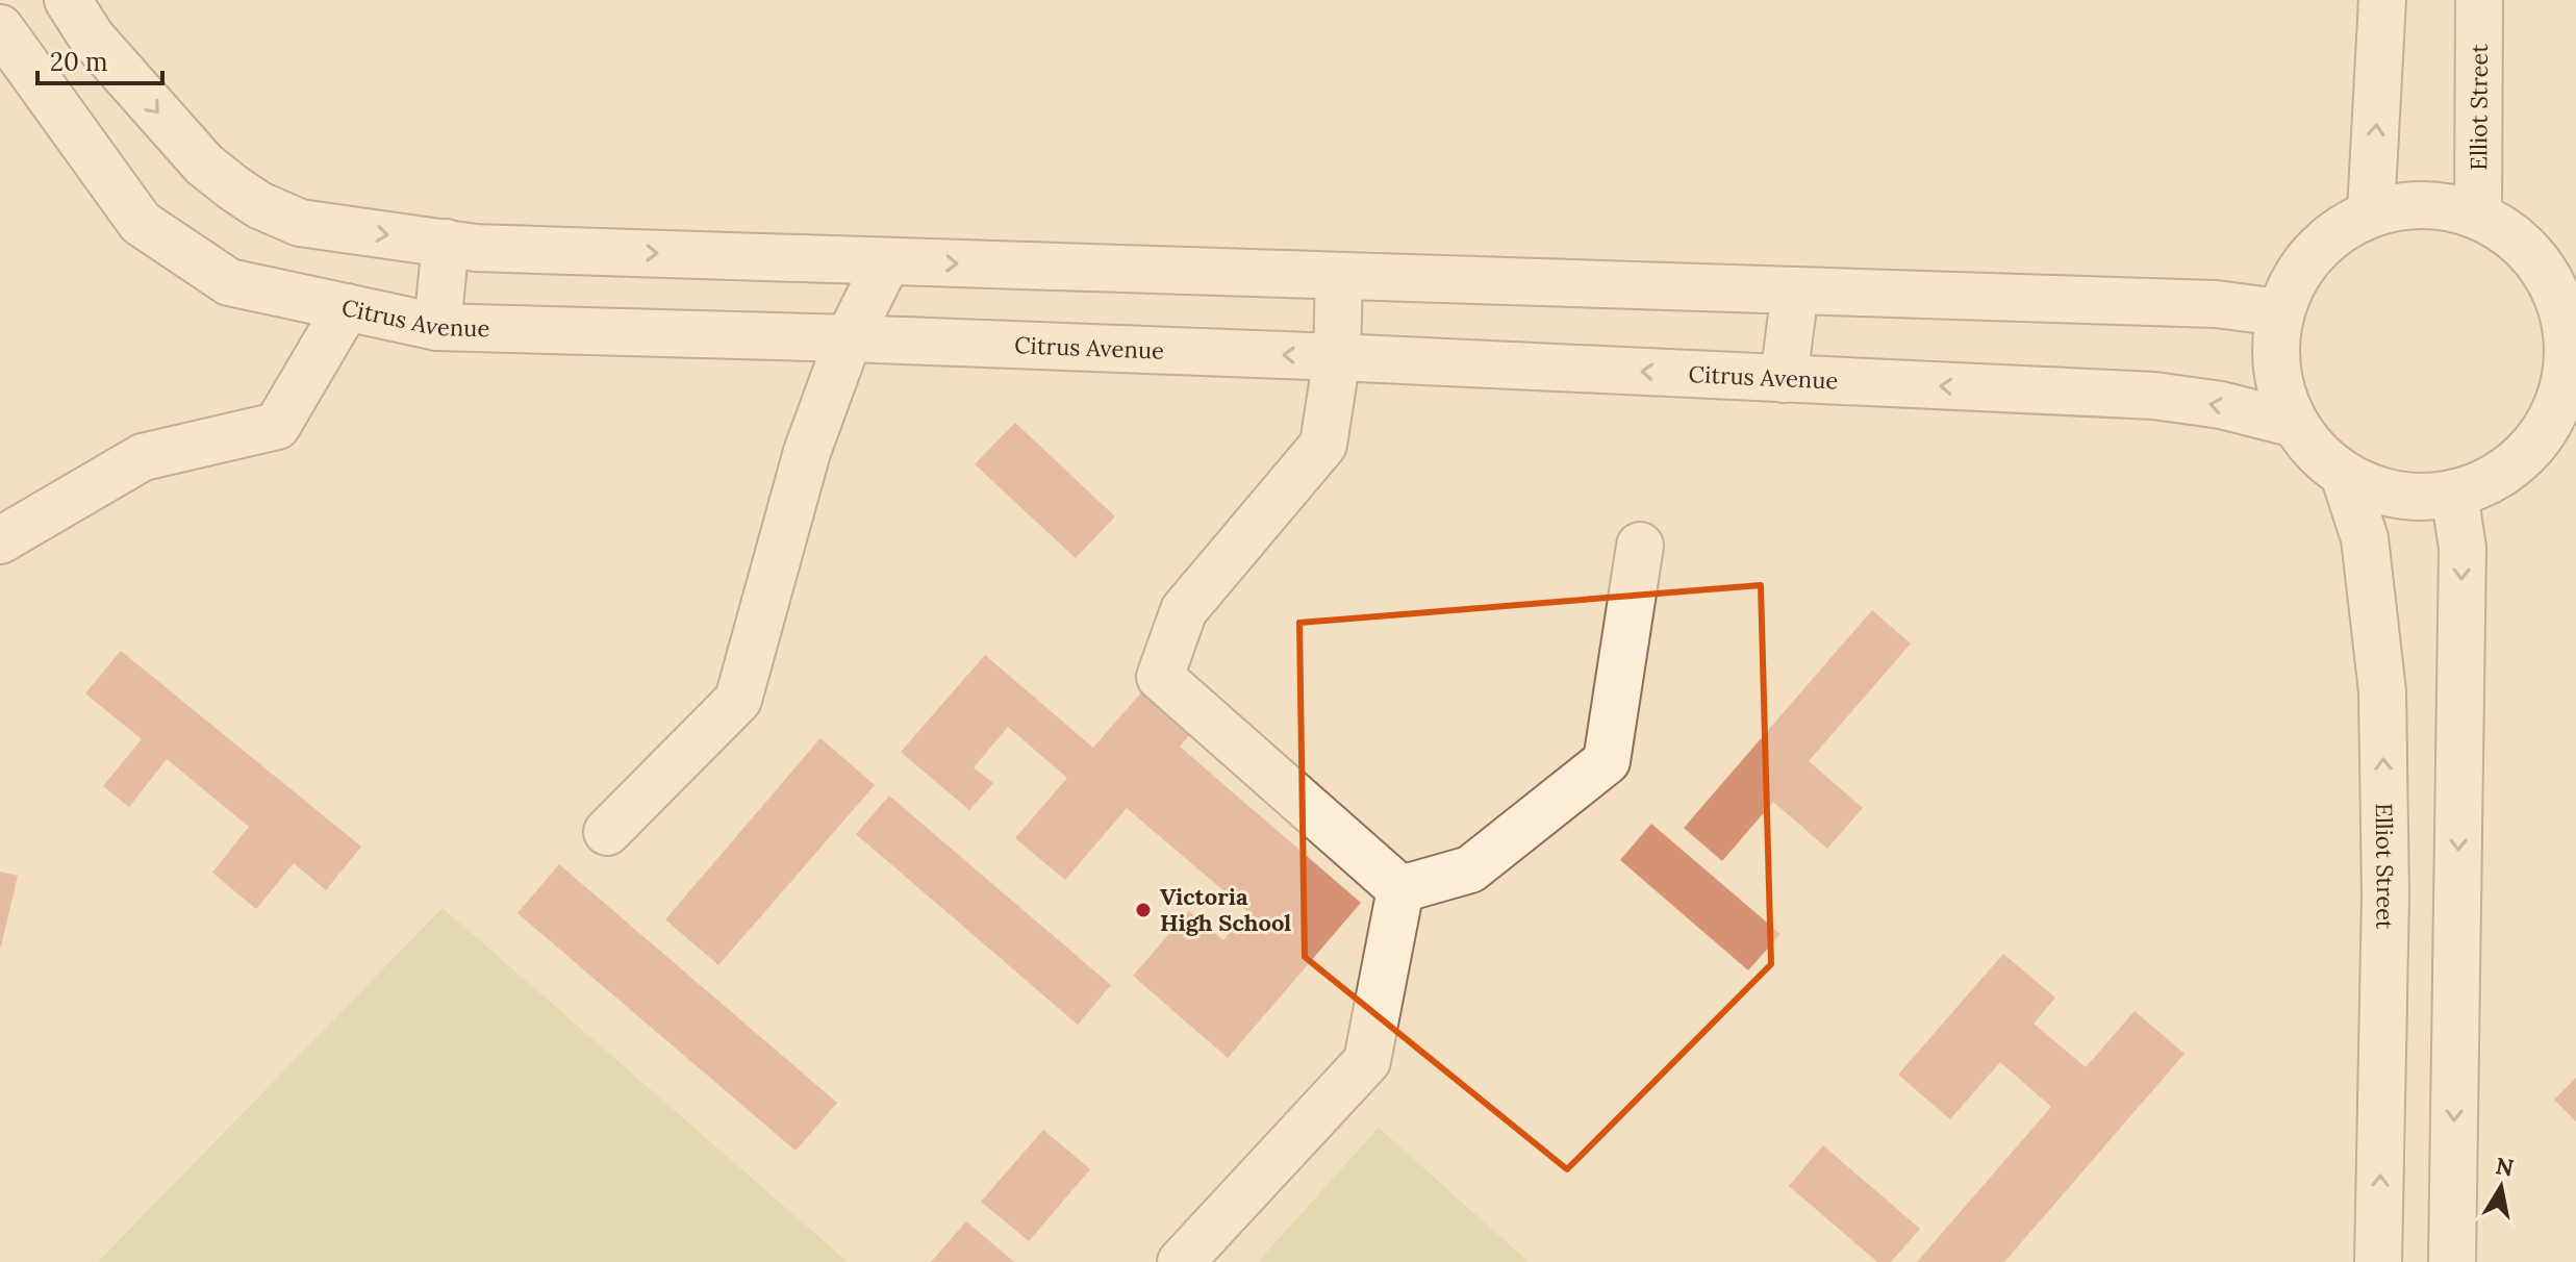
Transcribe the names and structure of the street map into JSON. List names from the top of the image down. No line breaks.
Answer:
{"streets":{"street":["Elliot Street","Citrus Avenue"]},"crossings":[["Elliot Street","Citrus Avenue"]],"places":["Victoria High School"],"scale_bar":"20 m","north":"top"}
